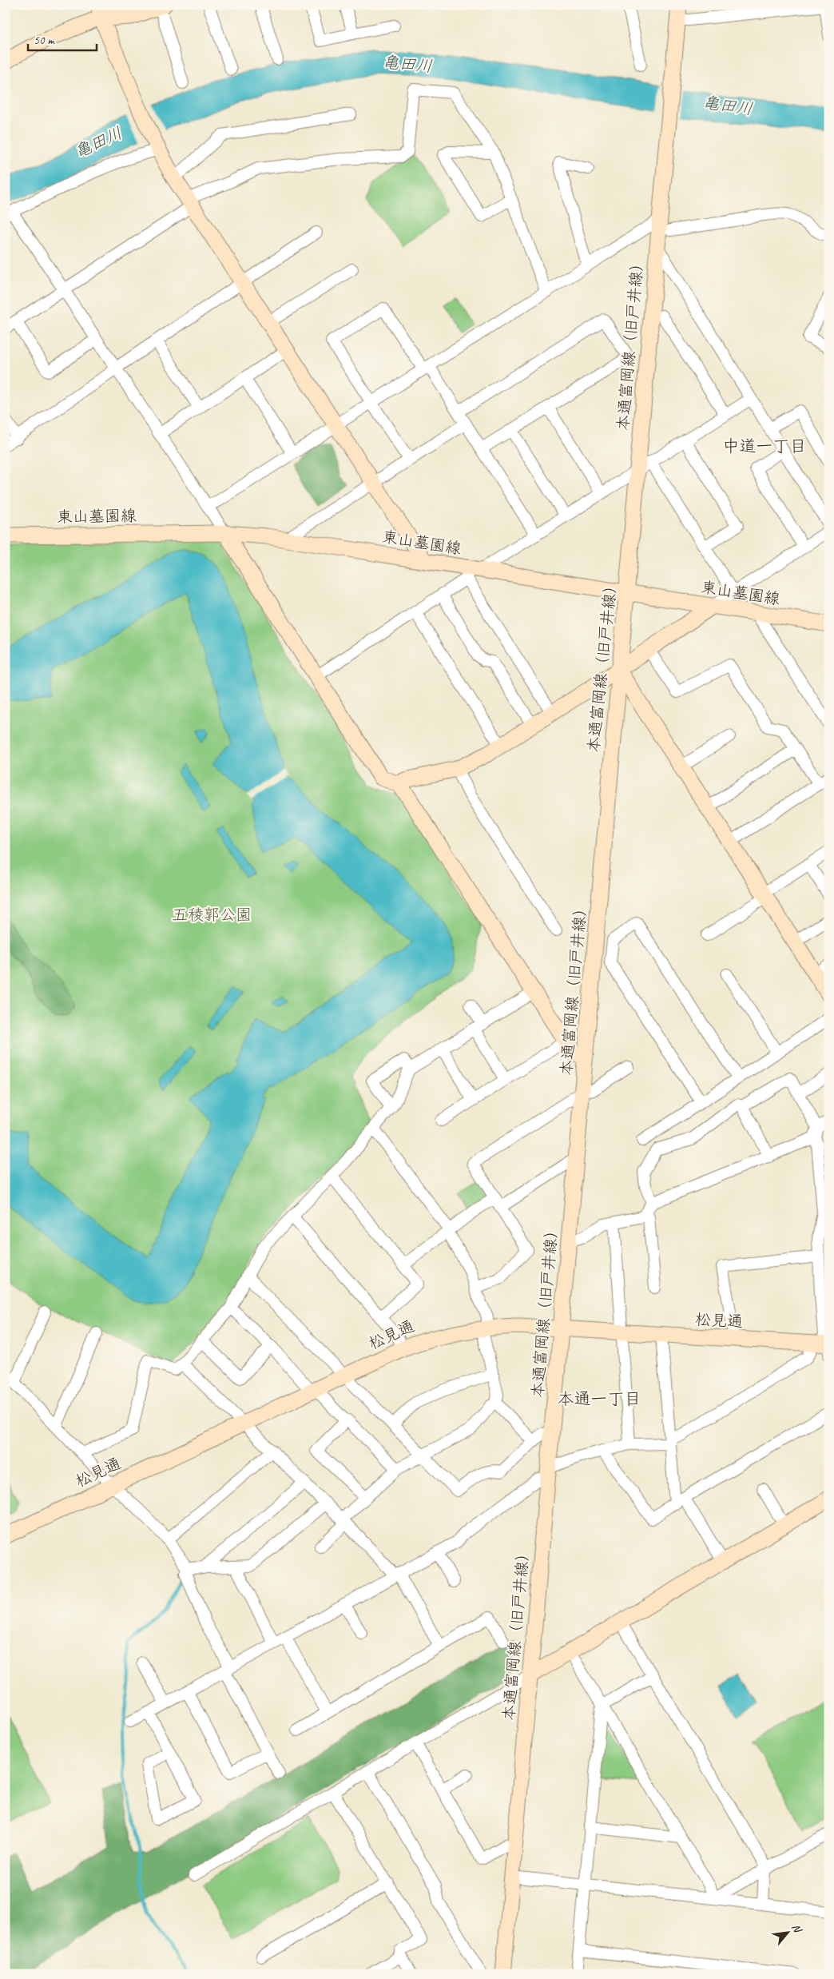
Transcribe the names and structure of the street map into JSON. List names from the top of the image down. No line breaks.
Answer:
{"streets":{"street":["本通富岡線（旧戸井線）","東山墓園線","松見通"]},"crossings":[["本通富岡線（旧戸井線）","東山墓園線"],["本通富岡線（旧戸井線）","松見通"]],"districts":["中道一丁目","本通一丁目"],"water":["亀田川"],"parks":["五稜郭公園"],"scale_bar":"50 m","north":"top right"}
